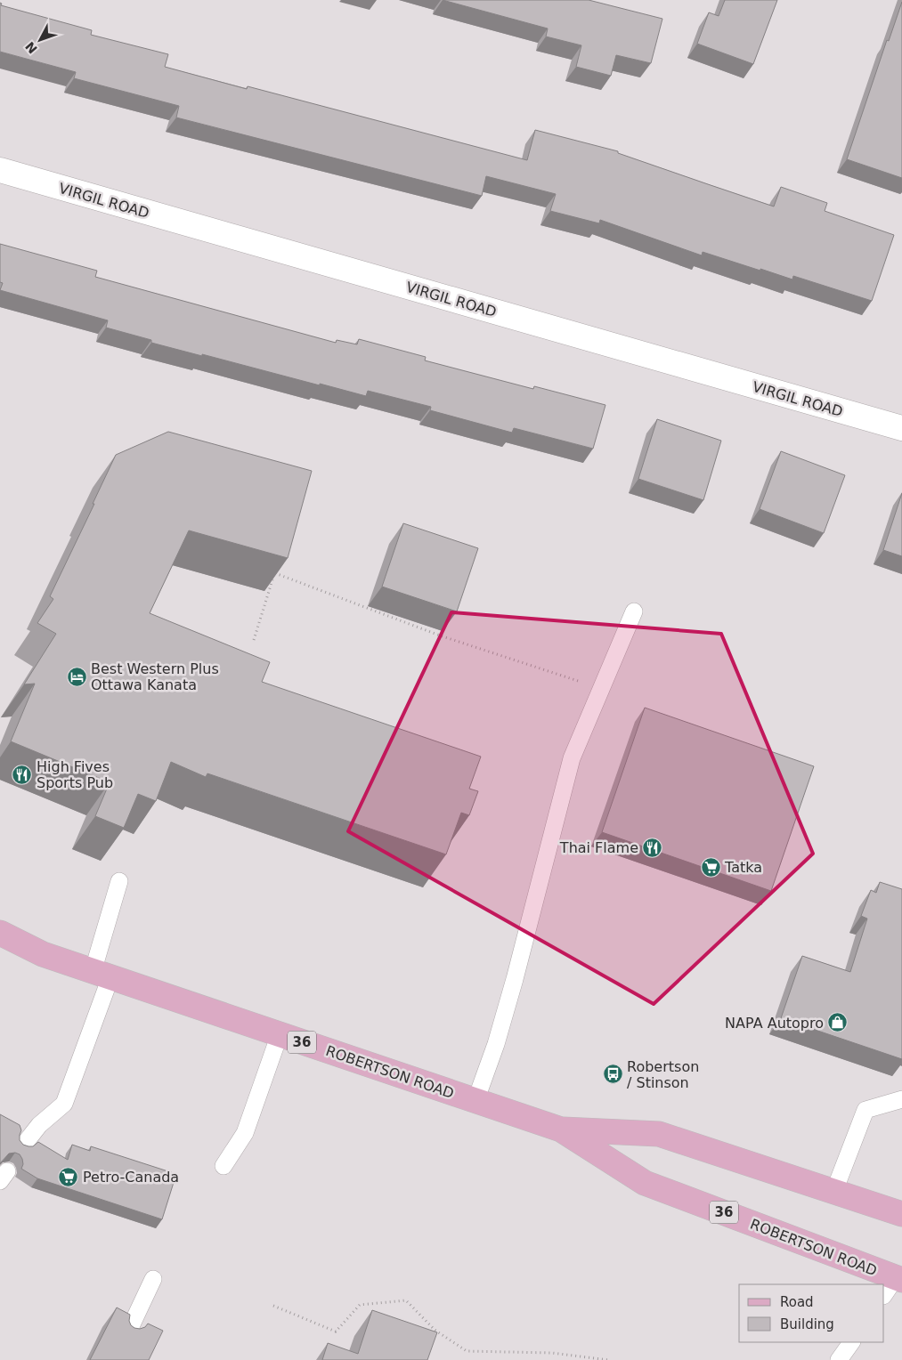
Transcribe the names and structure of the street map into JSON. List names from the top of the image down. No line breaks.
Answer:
{"streets":{"main road":["36","ROBERTSON ROAD"],"street":["VIRGIL ROAD"]},"places":{"hotel":["Best Western Plus Ottawa Kanata"],"restaurant":["High Fives Sports Pub","Thai Flame"],"supermarket":["Tatka","Petro-Canada"],"shop":["NAPA Autopro"],"bus stop":["Robertson / Stinson"]},"legend":["Road","Building"],"north":"bottom left"}
